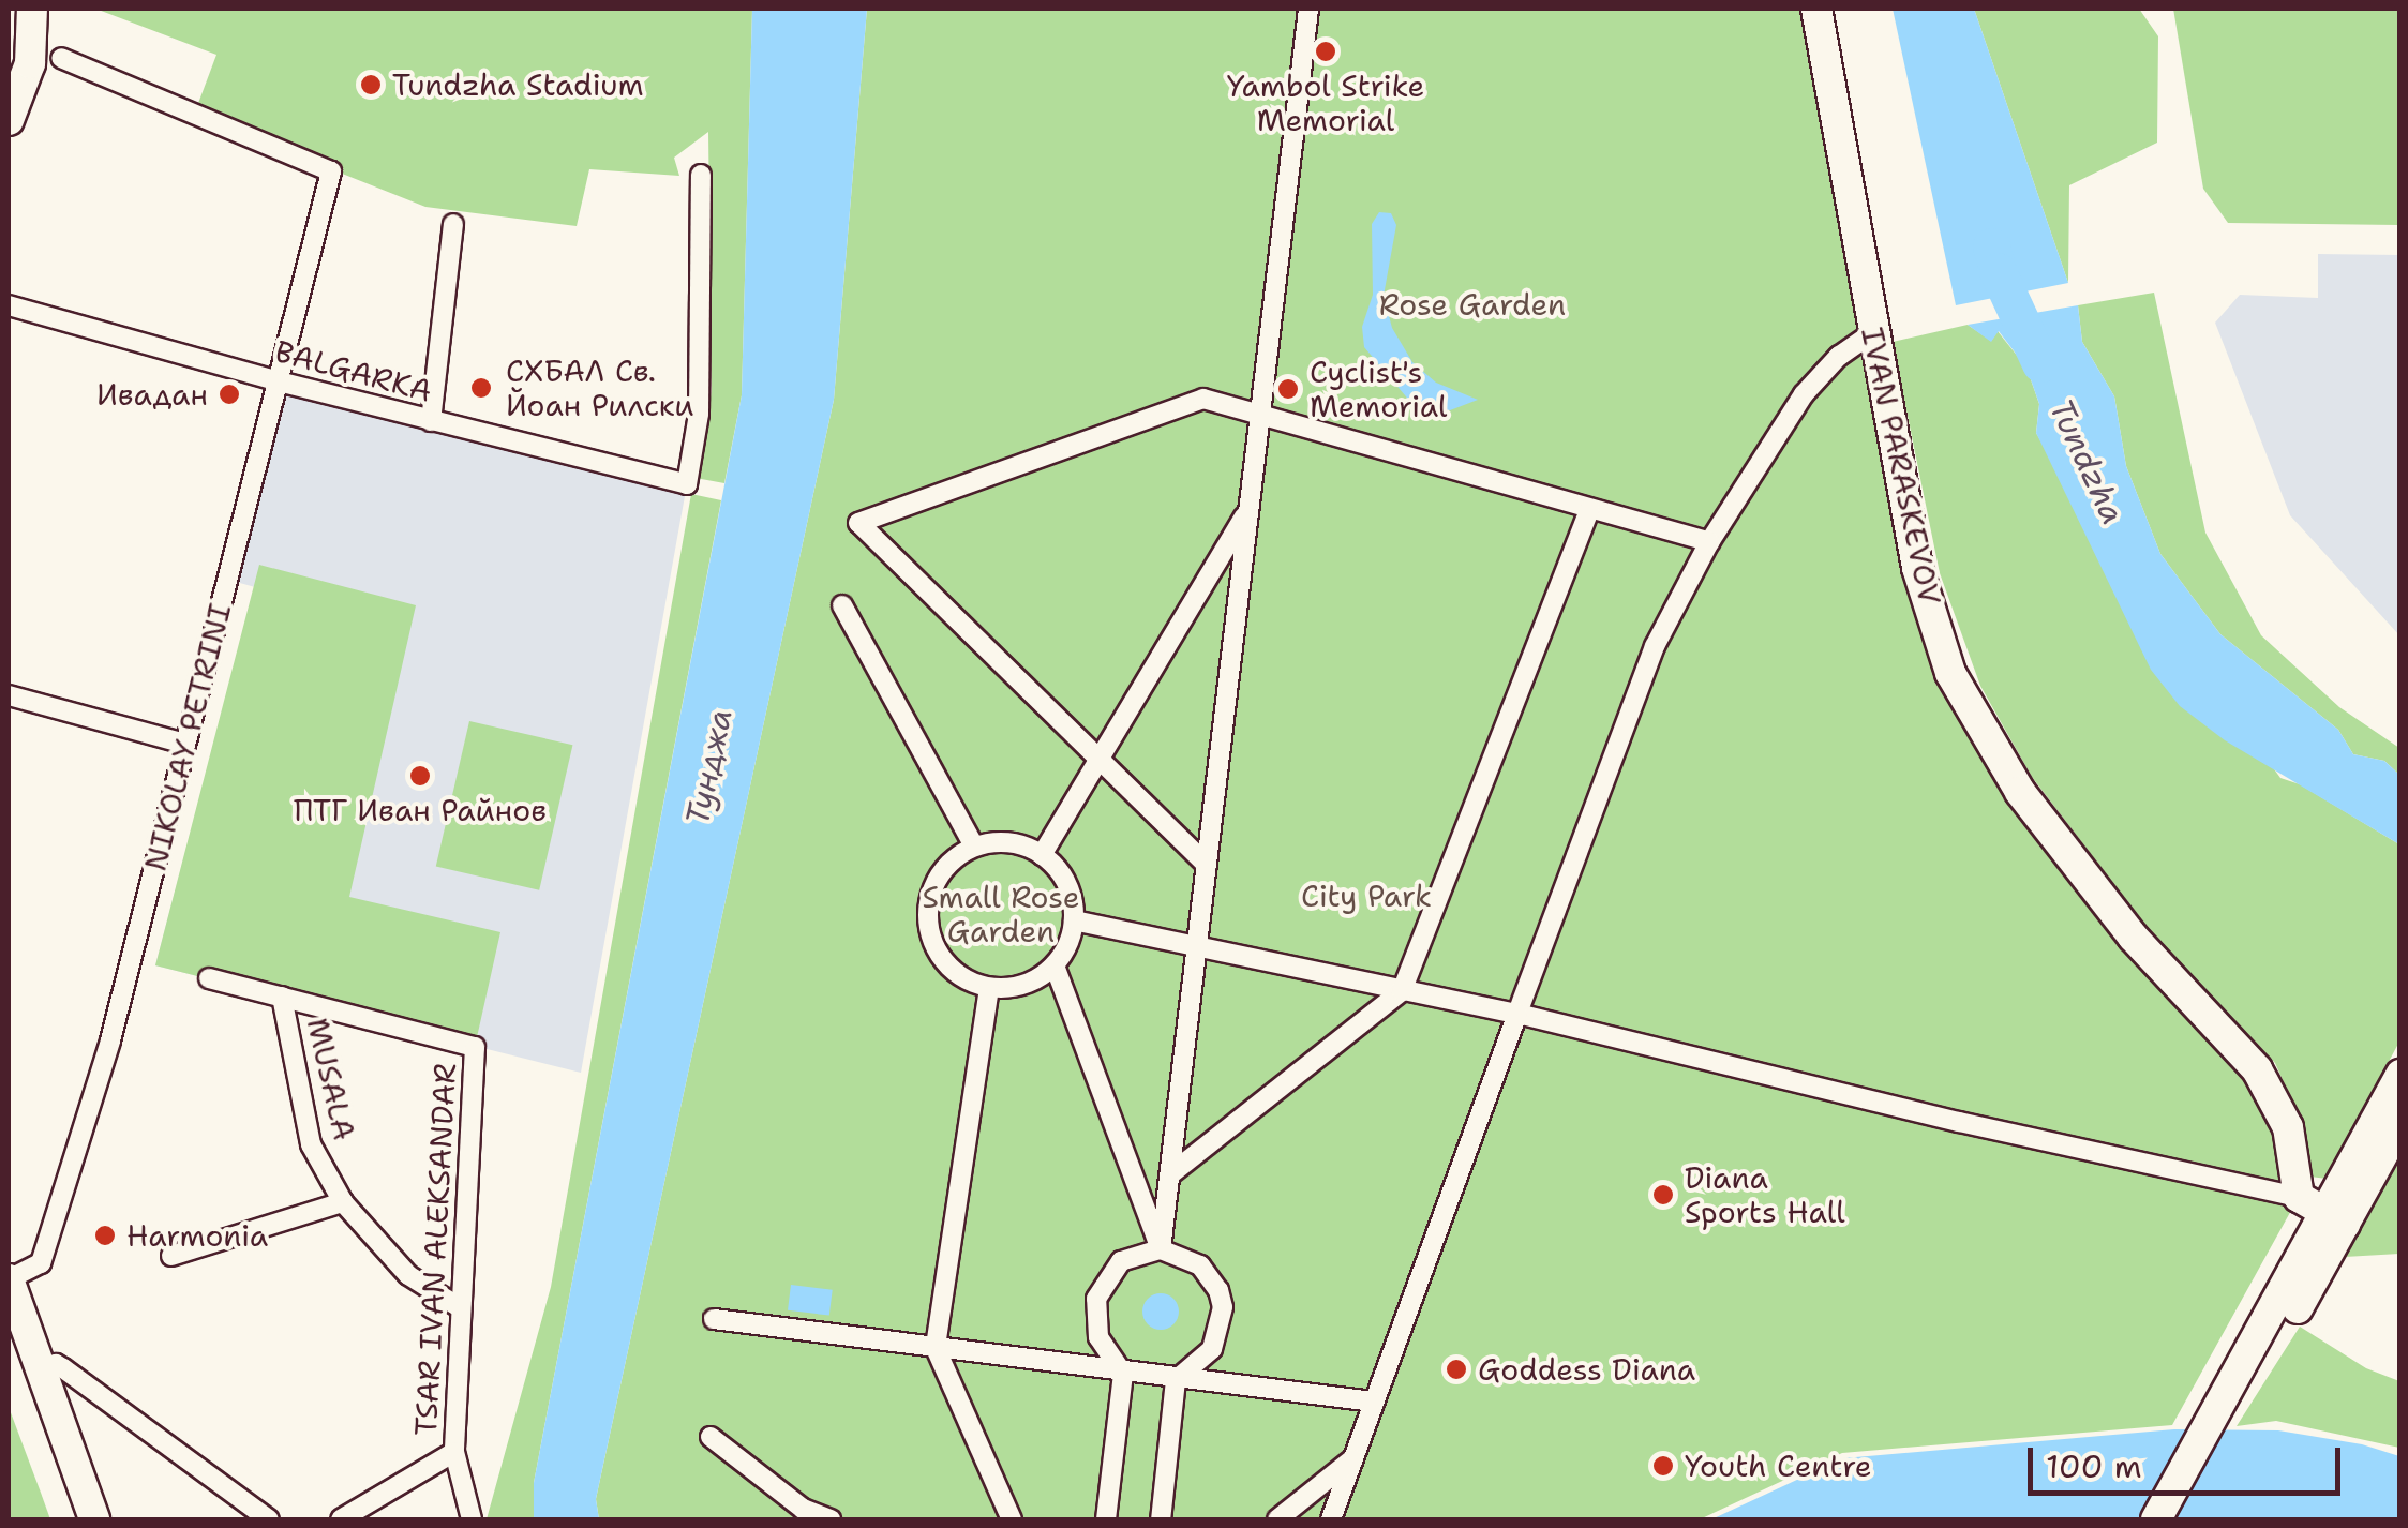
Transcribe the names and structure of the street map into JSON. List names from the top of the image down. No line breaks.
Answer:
{"streets":{"street":["BALGARKA","IVAN PARASKEVOV","NIKOLAY PETRINI","MUSALA","TSAR IVAN ALEKSANDAR"]},"crossings":[["BALGARKA","NIKOLAY PETRINI"],["MUSALA","TSAR IVAN ALEKSANDAR"]],"water":["Tundzha","Тунджа"],"parks":["Rose Garden","City Park","Small Rose Garden"],"places":["Yambol Strike Memorial","Tundzha Stadium","СХБАЛ Св. Йоан Рилски","Cyclist's Memorial","Ивадан","ПТГ Иван Райнов","Diana Sports Hall","Harmonia","Goddess Diana","Youth Centre"],"scale_bar":"100 m"}
